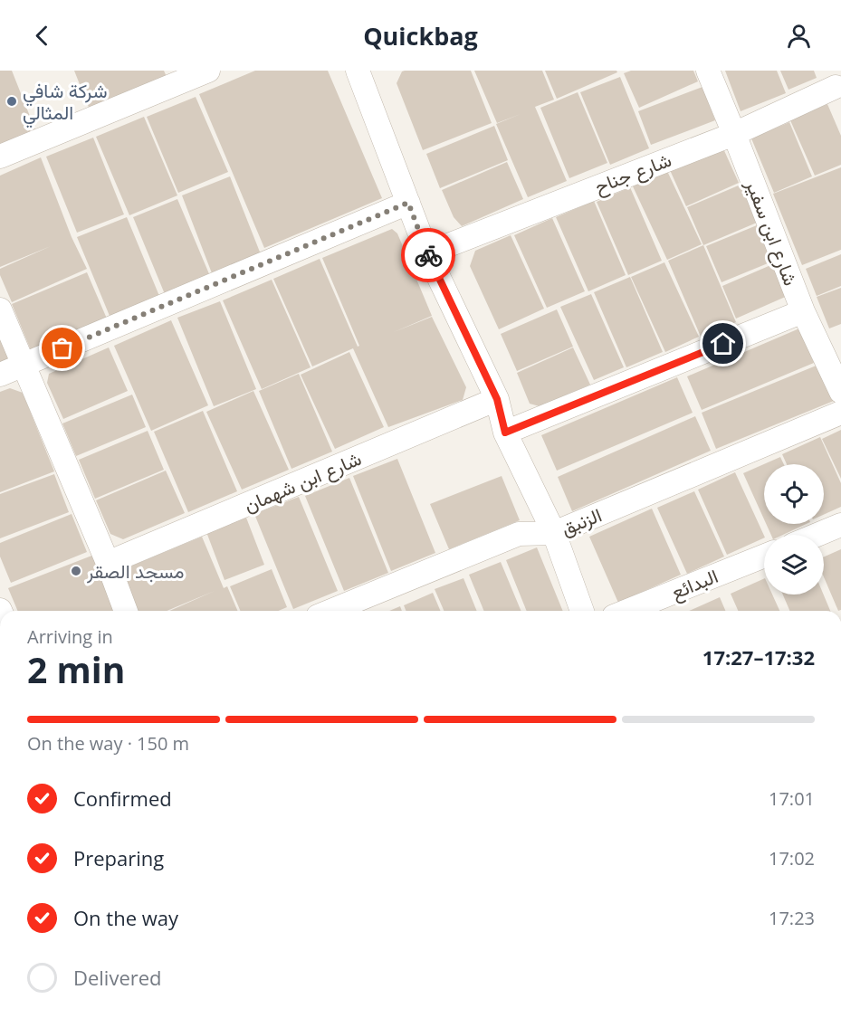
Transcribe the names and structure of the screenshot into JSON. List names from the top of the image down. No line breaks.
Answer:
{"streets":{"street":["شارع جناح","شارع ابن سفير","شارع ابن شهمان","الزنبق","البدائع"]},"crossings":[["شارع جناح","شارع ابن سفير"]],"places":["شركة شافي المثالي","مسجد الصقر"],"page":{"header":"Quickbag","heading":["2 min","Arriving in","17:27–17:32"],"bar":"On the way · 150 m","list":[["Confirmed","17:01"],["Preparing","17:02"],["On the way","17:23"],"Delivered"]}}
